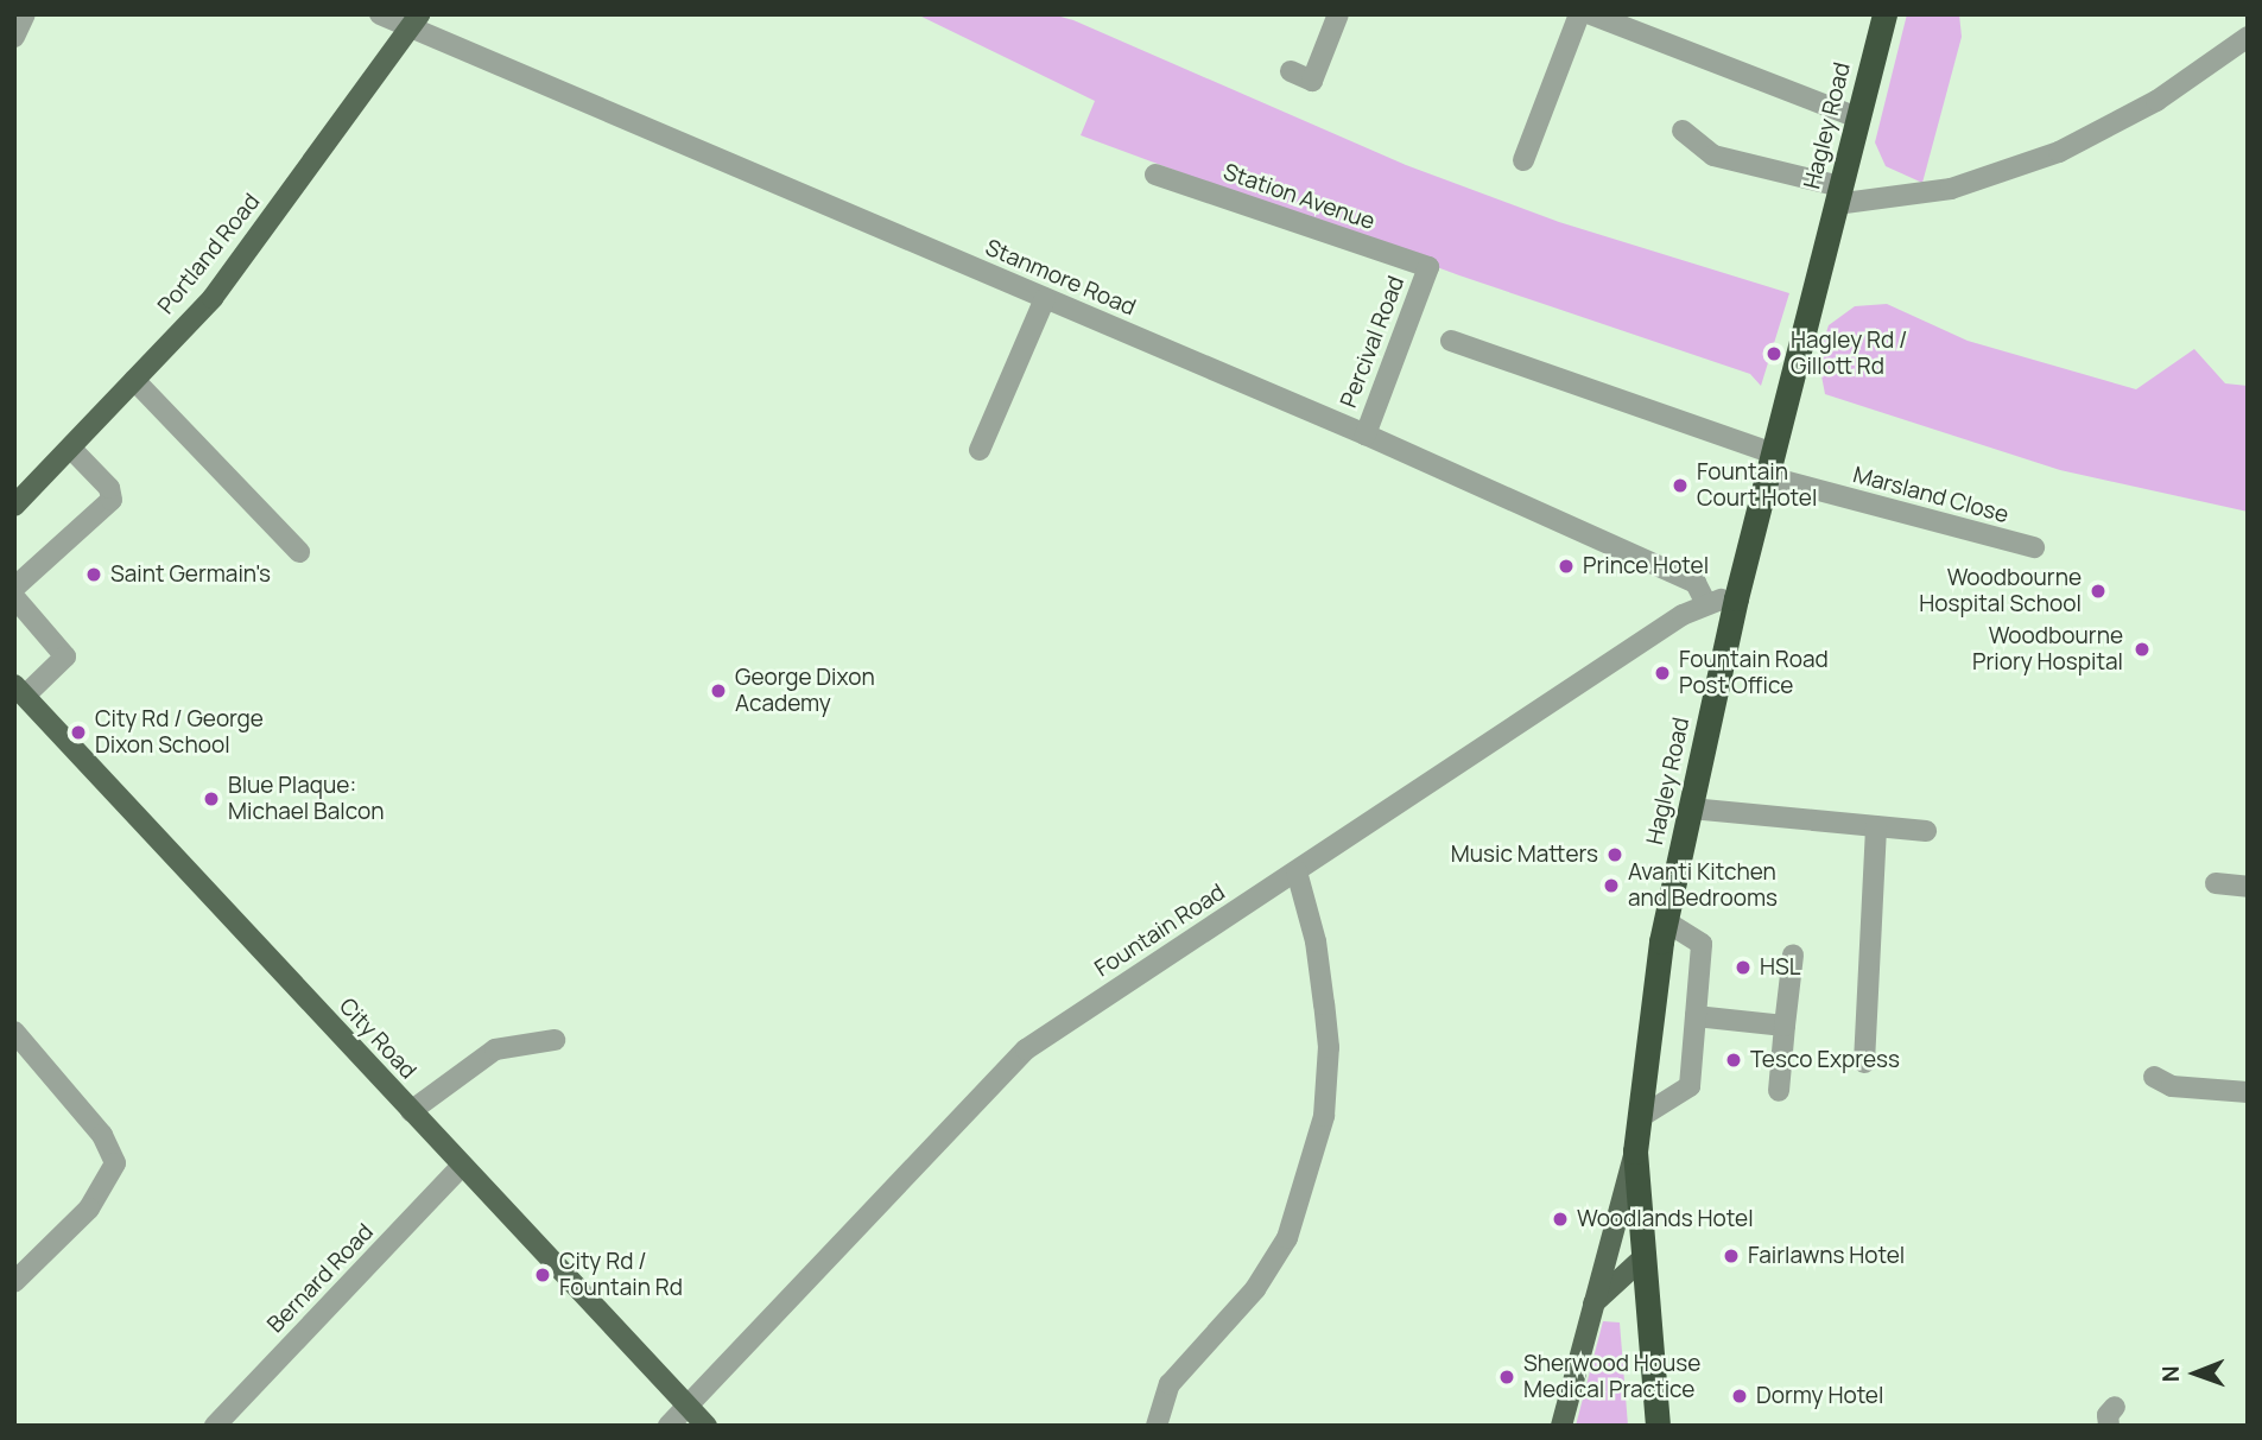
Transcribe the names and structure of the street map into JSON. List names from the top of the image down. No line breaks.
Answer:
{"streets":{"highway":["Hagley Road"],"main road":["Portland Road","City Road"],"street":["Station Avenue","Stanmore Road","Percival Road","Marsland Close","Fountain Road","Bernard Road"]},"crossings":[["Hagley Road","Marsland Close"],["Hagley Road","Fountain Road"],["Station Avenue","Percival Road"],["Portland Road","Stanmore Road"],["Stanmore Road","Percival Road"],["Stanmore Road","Fountain Road"],["Fountain Road","City Road"],["City Road","Bernard Road"]],"places":["Hagley Rd / Gillott Rd","Fountain Court Hotel","Prince Hotel","Saint Germain's","Woodbourne Hospital School","Woodbourne Priory Hospital","Fountain Road Post Office","George Dixon Academy","City Rd / George Dixon School","Blue Plaque: Michael Balcon","Music Matters","Avanti Kitchen and Bedrooms","HSL","Tesco Express","Woodlands Hotel","Fairlawns Hotel","City Rd / Fountain Rd","Sherwood House Medical Practice","Dormy Hotel"],"north":"left"}
